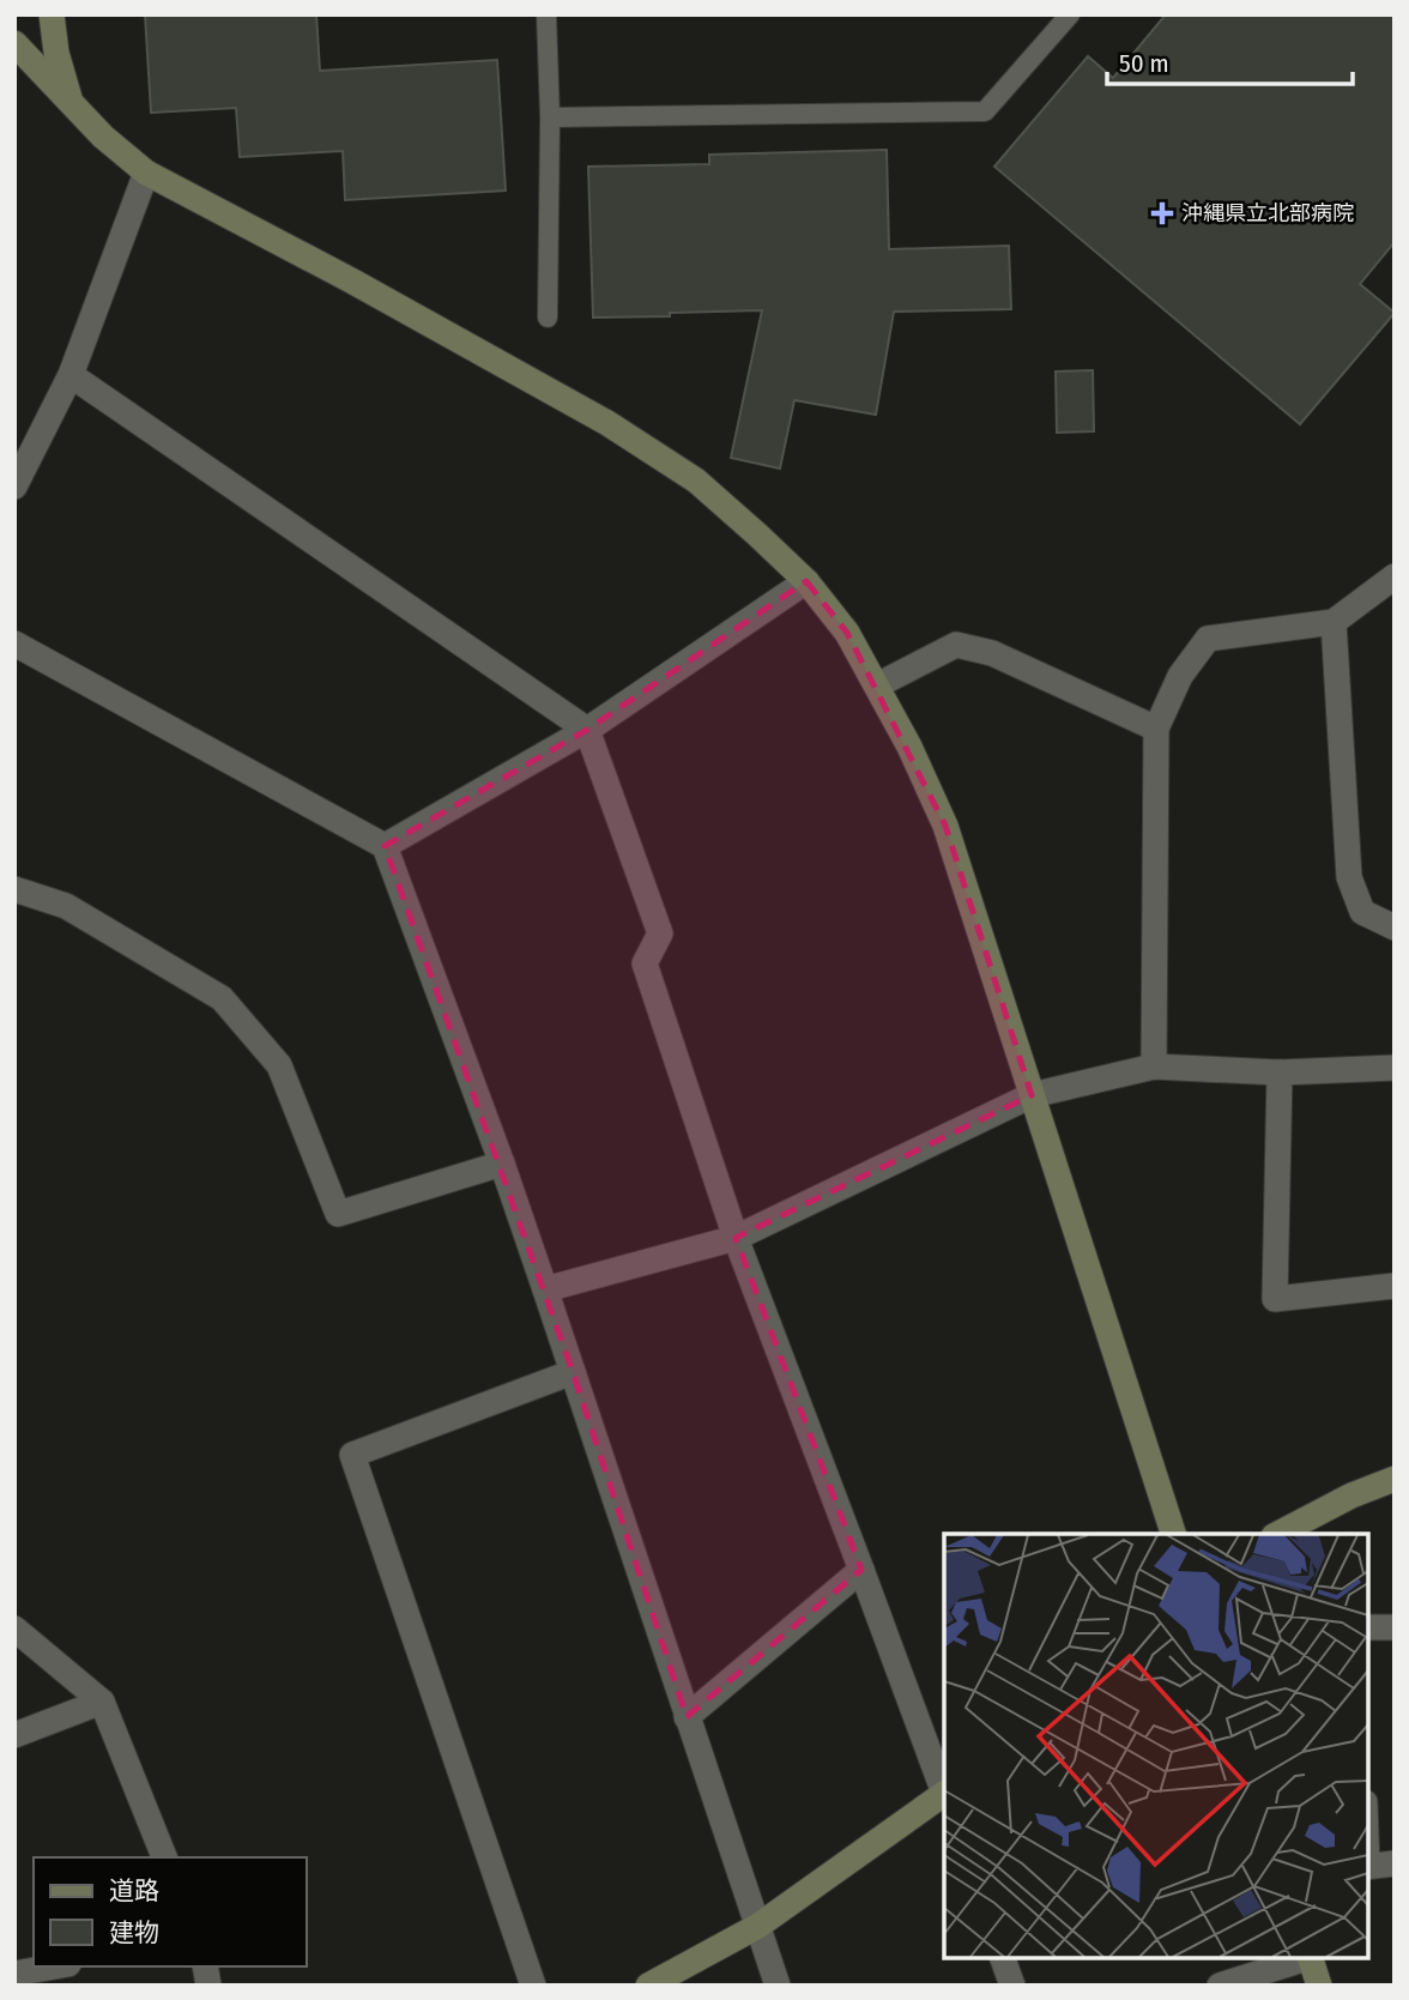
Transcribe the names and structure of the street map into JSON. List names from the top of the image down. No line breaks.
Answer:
{"places":{"health":["沖縄県立北部病院"]},"legend":["道路","建物"],"scale_bar":"50 m"}
